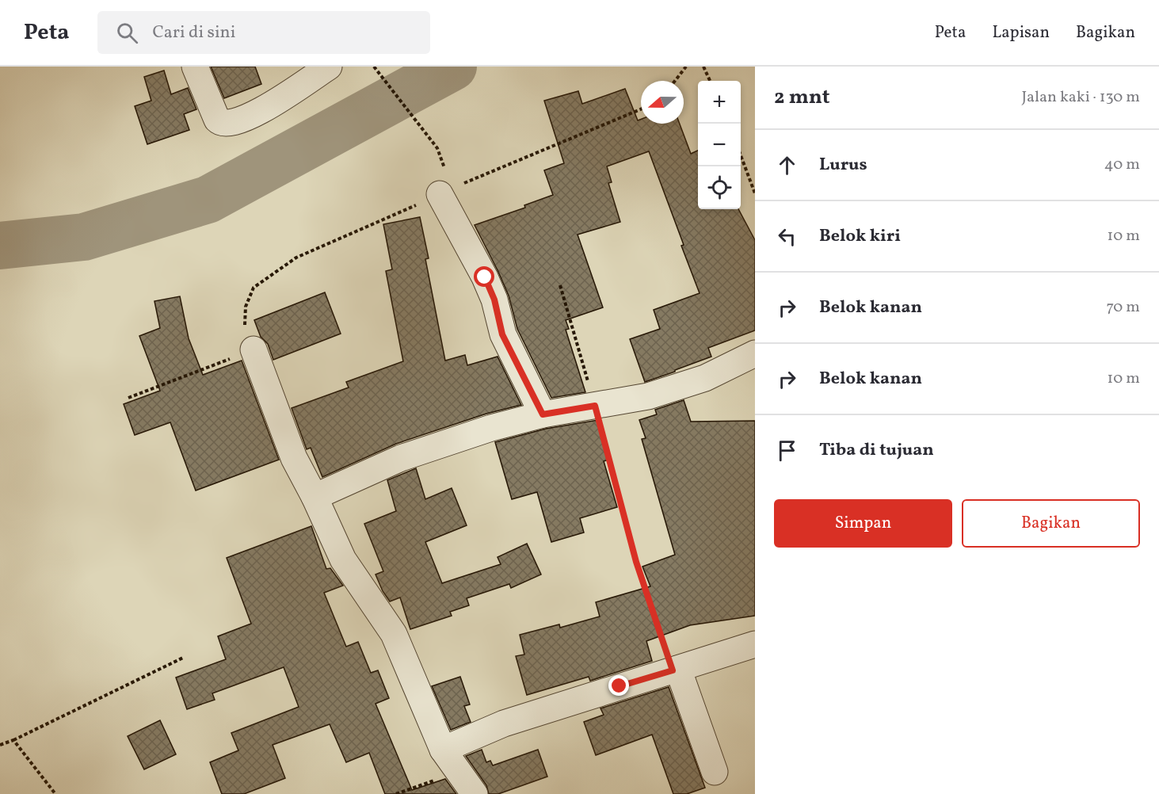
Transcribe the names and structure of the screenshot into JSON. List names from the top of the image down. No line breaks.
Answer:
{"north":"left","page":{"header":"Peta","search":"Cari di sini","nav":["Peta","Lapisan","Bagikan"],"heading":["2 mnt","Jalan kaki · 130 m"],"map_buttons":["+","−"],"list":[["Lurus","40 m"],["Belok kiri","10 m"],["Belok kanan","70 m"],["Belok kanan","10 m"],"Tiba di tujuan"],"buttons":["Simpan","Bagikan"]}}
